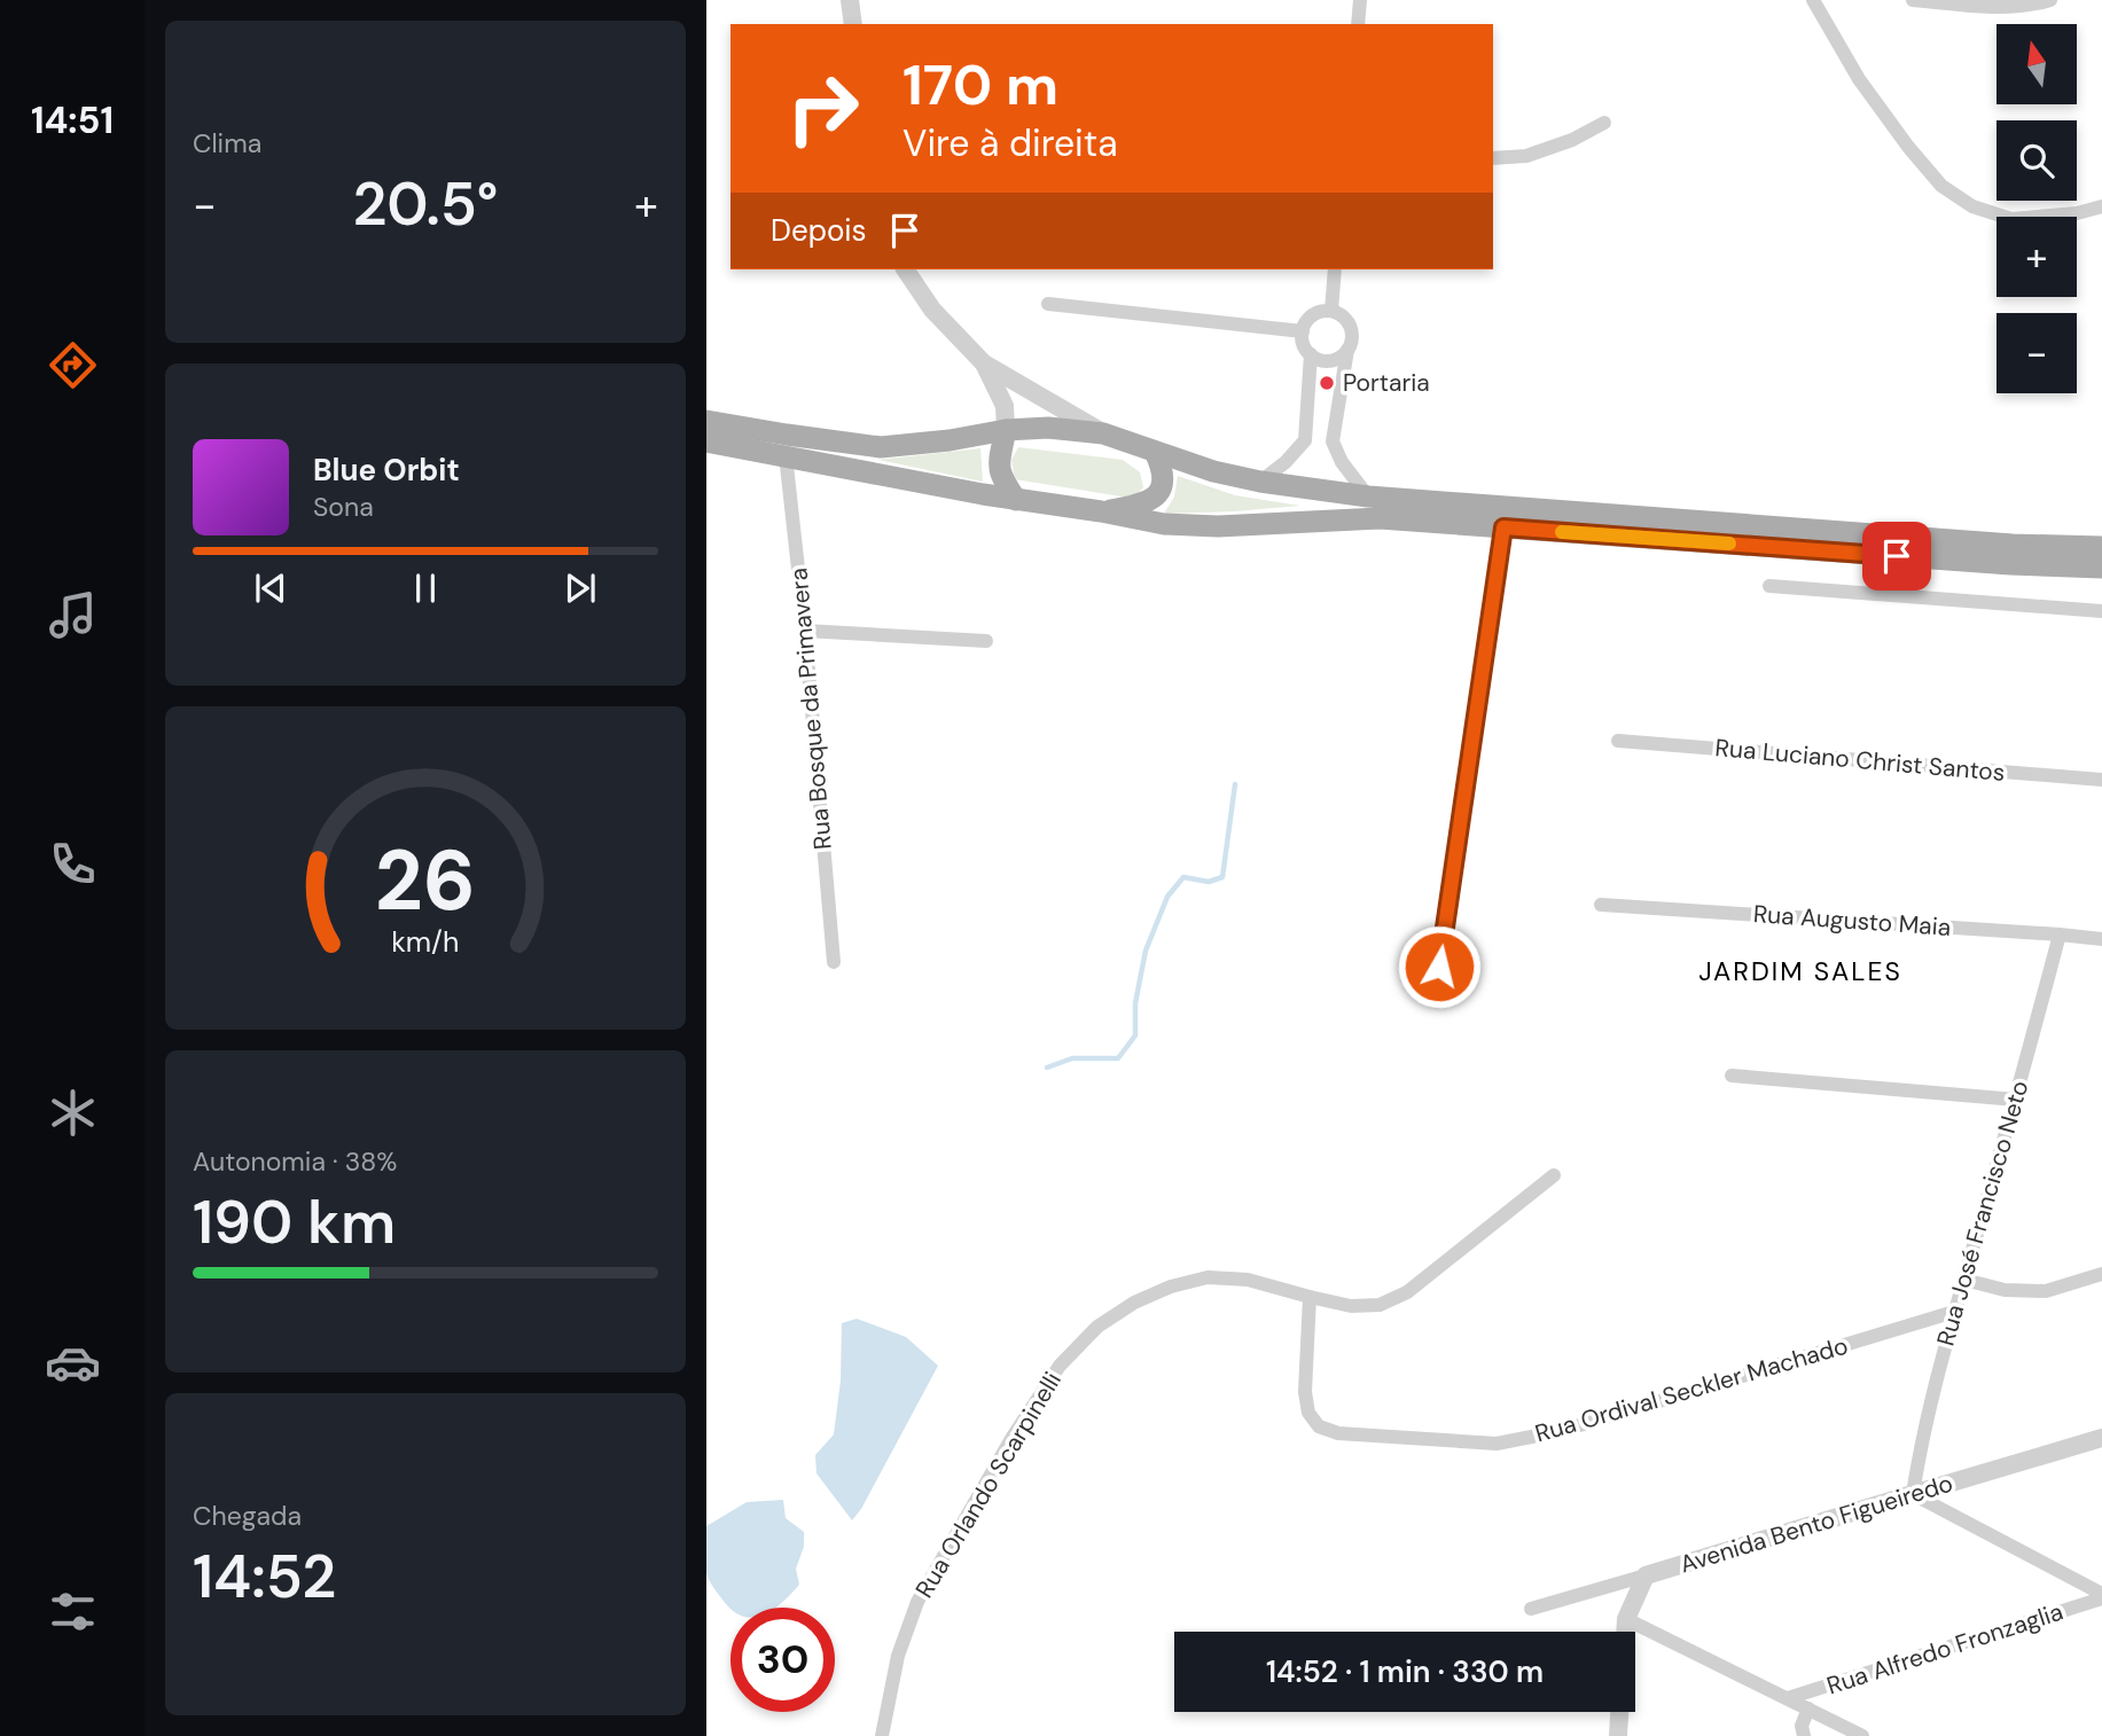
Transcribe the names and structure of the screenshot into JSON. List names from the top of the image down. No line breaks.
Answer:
{"streets":{"street":["Rua Bosque da Primavera","Rua Luciano Christ Santos","Rua Augusto Maia","Rua José Francisco Neto","Rua Ordival Seckler Machado","Rua Orlando Scarpinelli","Avenida Bento Figueiredo","Rua Alfredo Fronzaglia"]},"crossings":[["Rua Augusto Maia","Rua José Francisco Neto"],["Rua José Francisco Neto","Rua Ordival Seckler Machado"],["Rua José Francisco Neto","Avenida Bento Figueiredo"],["Rua Ordival Seckler Machado","Rua Orlando Scarpinelli"]],"districts":["JARDIM SALES"],"places":["Portaria"],"north":"top","page":{"tabs":"14:51","tile":["Clima",["Autonomia · 38%","190 km"],["Chegada","14:52"]],"map_buttons":["+","−"],"turn":["170 m","Vire à direita"],"heat":["−","20.5°","+"],"then":"Depois","song":["Blue Orbit","Sona"],"limit":"30","trip":"14:52 · 1 min · 330 m","gauge":["26","km/h"]}}
